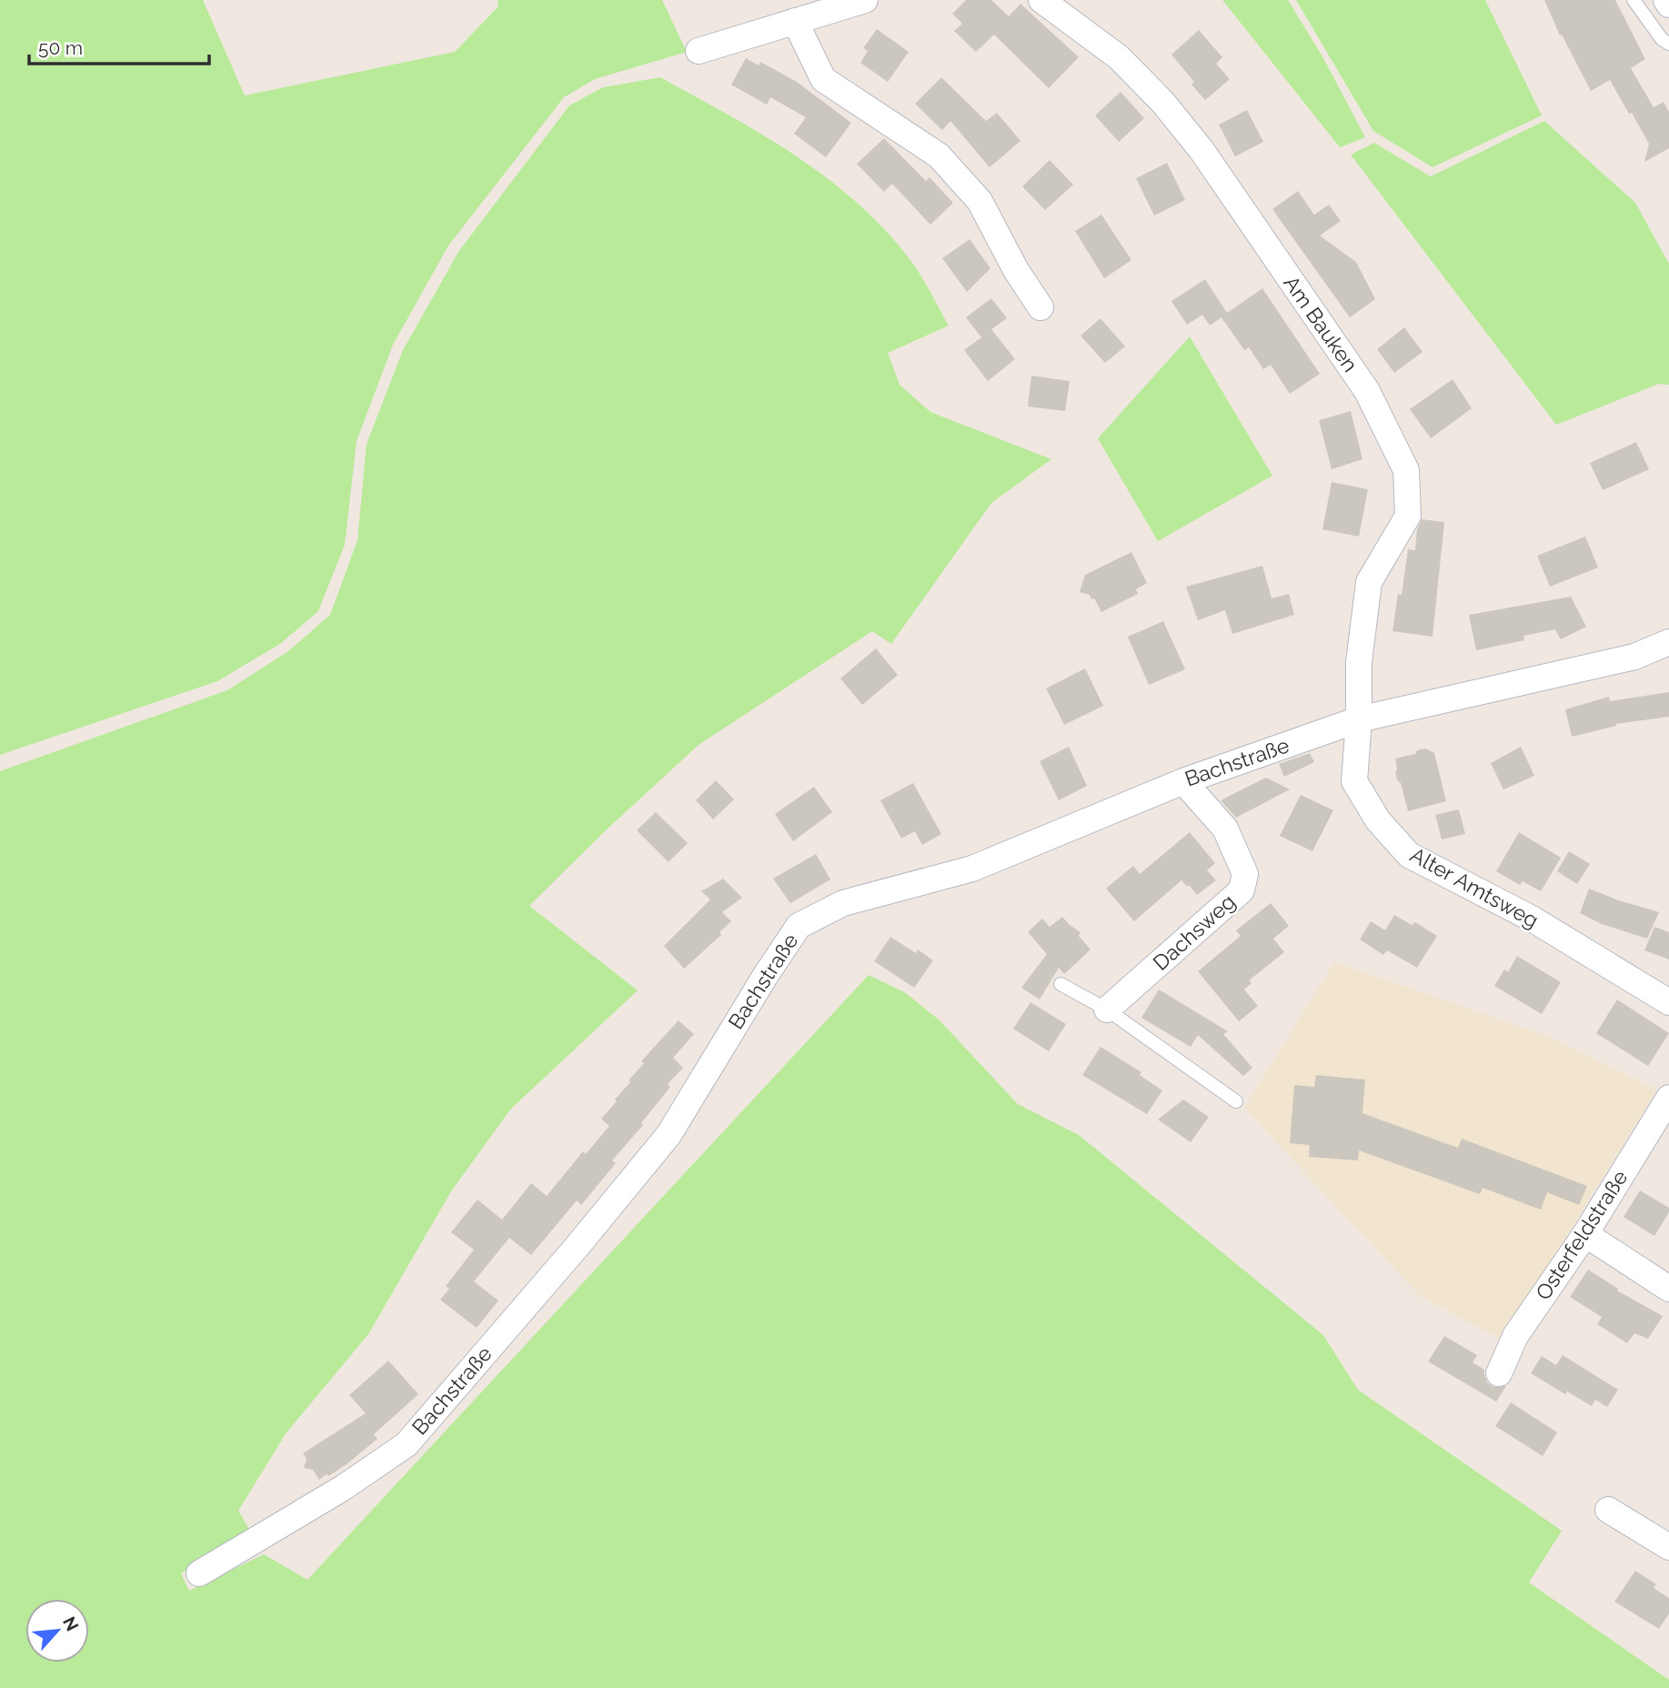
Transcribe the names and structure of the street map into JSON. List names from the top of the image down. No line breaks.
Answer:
{"streets":{"street":["Am Bauken","Bachstraße","Alter Amtsweg","Dachsweg","Osterfeldstraße"]},"crossings":[["Am Bauken","Bachstraße"],["Am Bauken","Alter Amtsweg"],["Bachstraße","Alter Amtsweg"],["Bachstraße","Dachsweg"]],"scale_bar":"50 m","north":"top right"}
